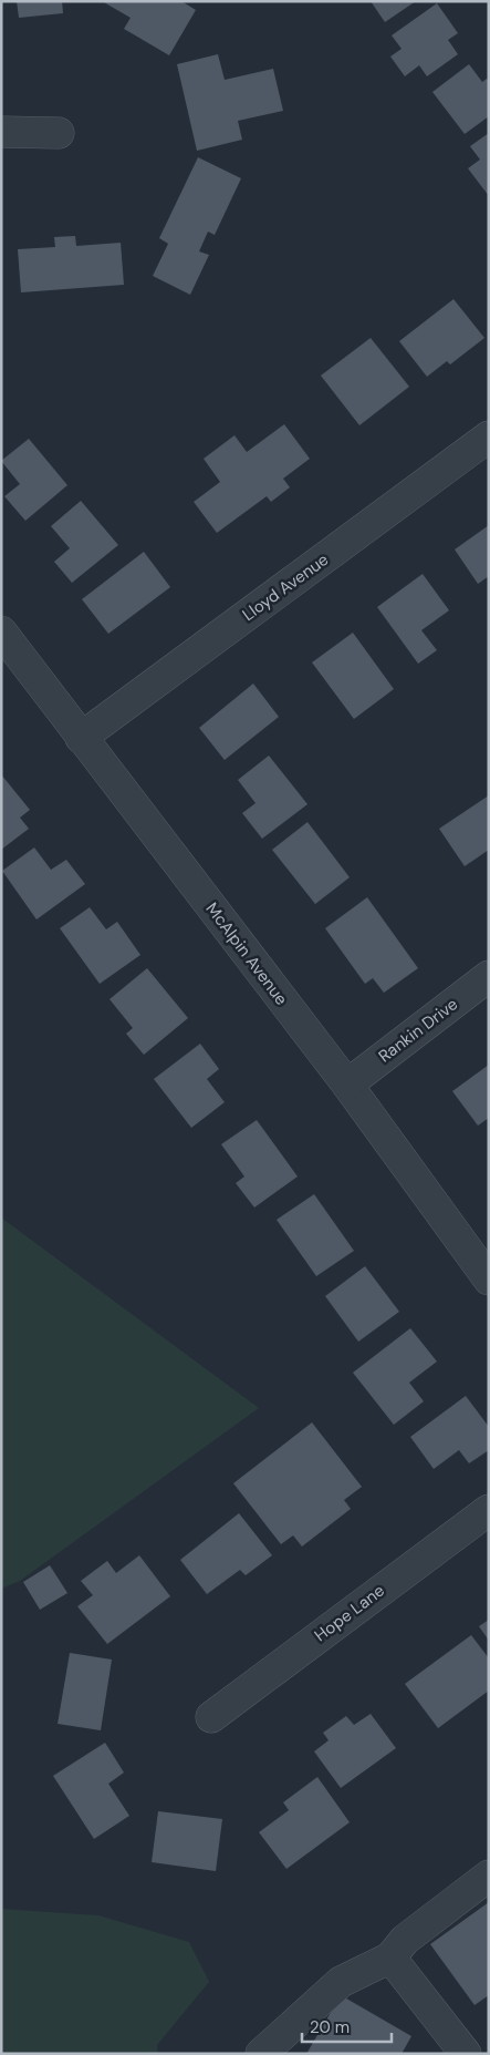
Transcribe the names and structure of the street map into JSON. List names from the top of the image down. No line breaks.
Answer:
{"streets":{"street":["Lloyd Avenue","McAlpin Avenue","Rankin Drive","Hope Lane"]},"crossings":[["Lloyd Avenue","McAlpin Avenue"],["McAlpin Avenue","Rankin Drive"]],"scale_bar":"20 m"}
